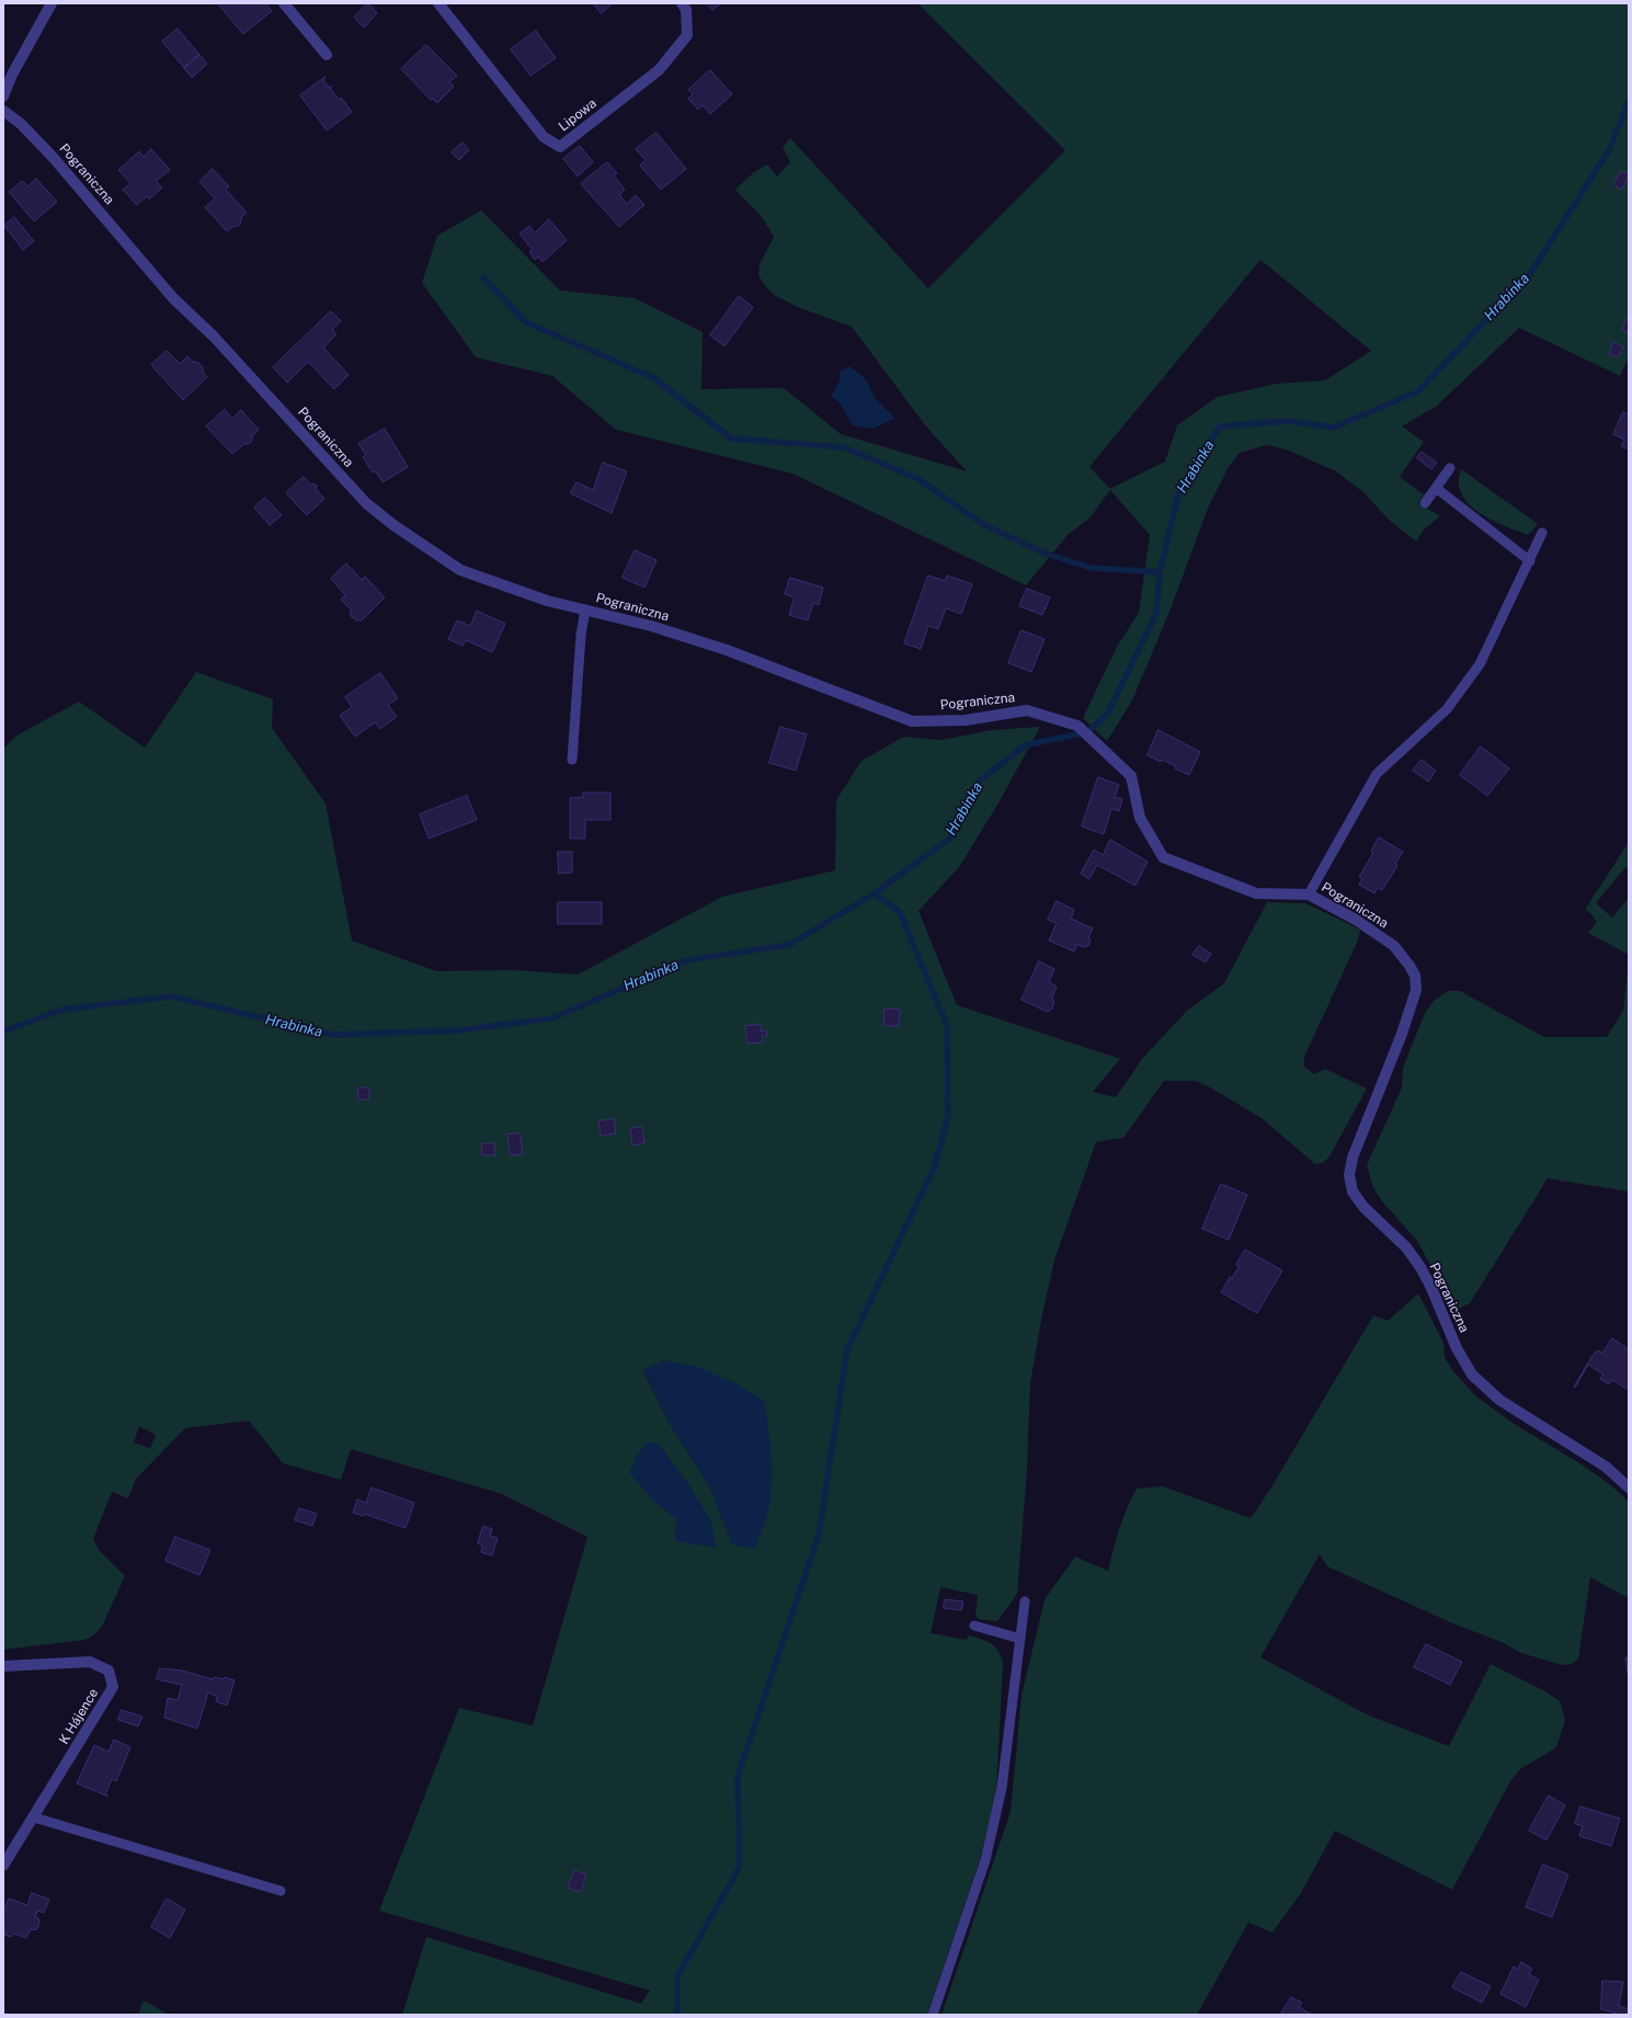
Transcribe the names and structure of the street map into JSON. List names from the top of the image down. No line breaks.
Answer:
{"streets":{"street":["Lipowa","Pograniczna","K Hájence"]},"water":["Hrabinka"]}
